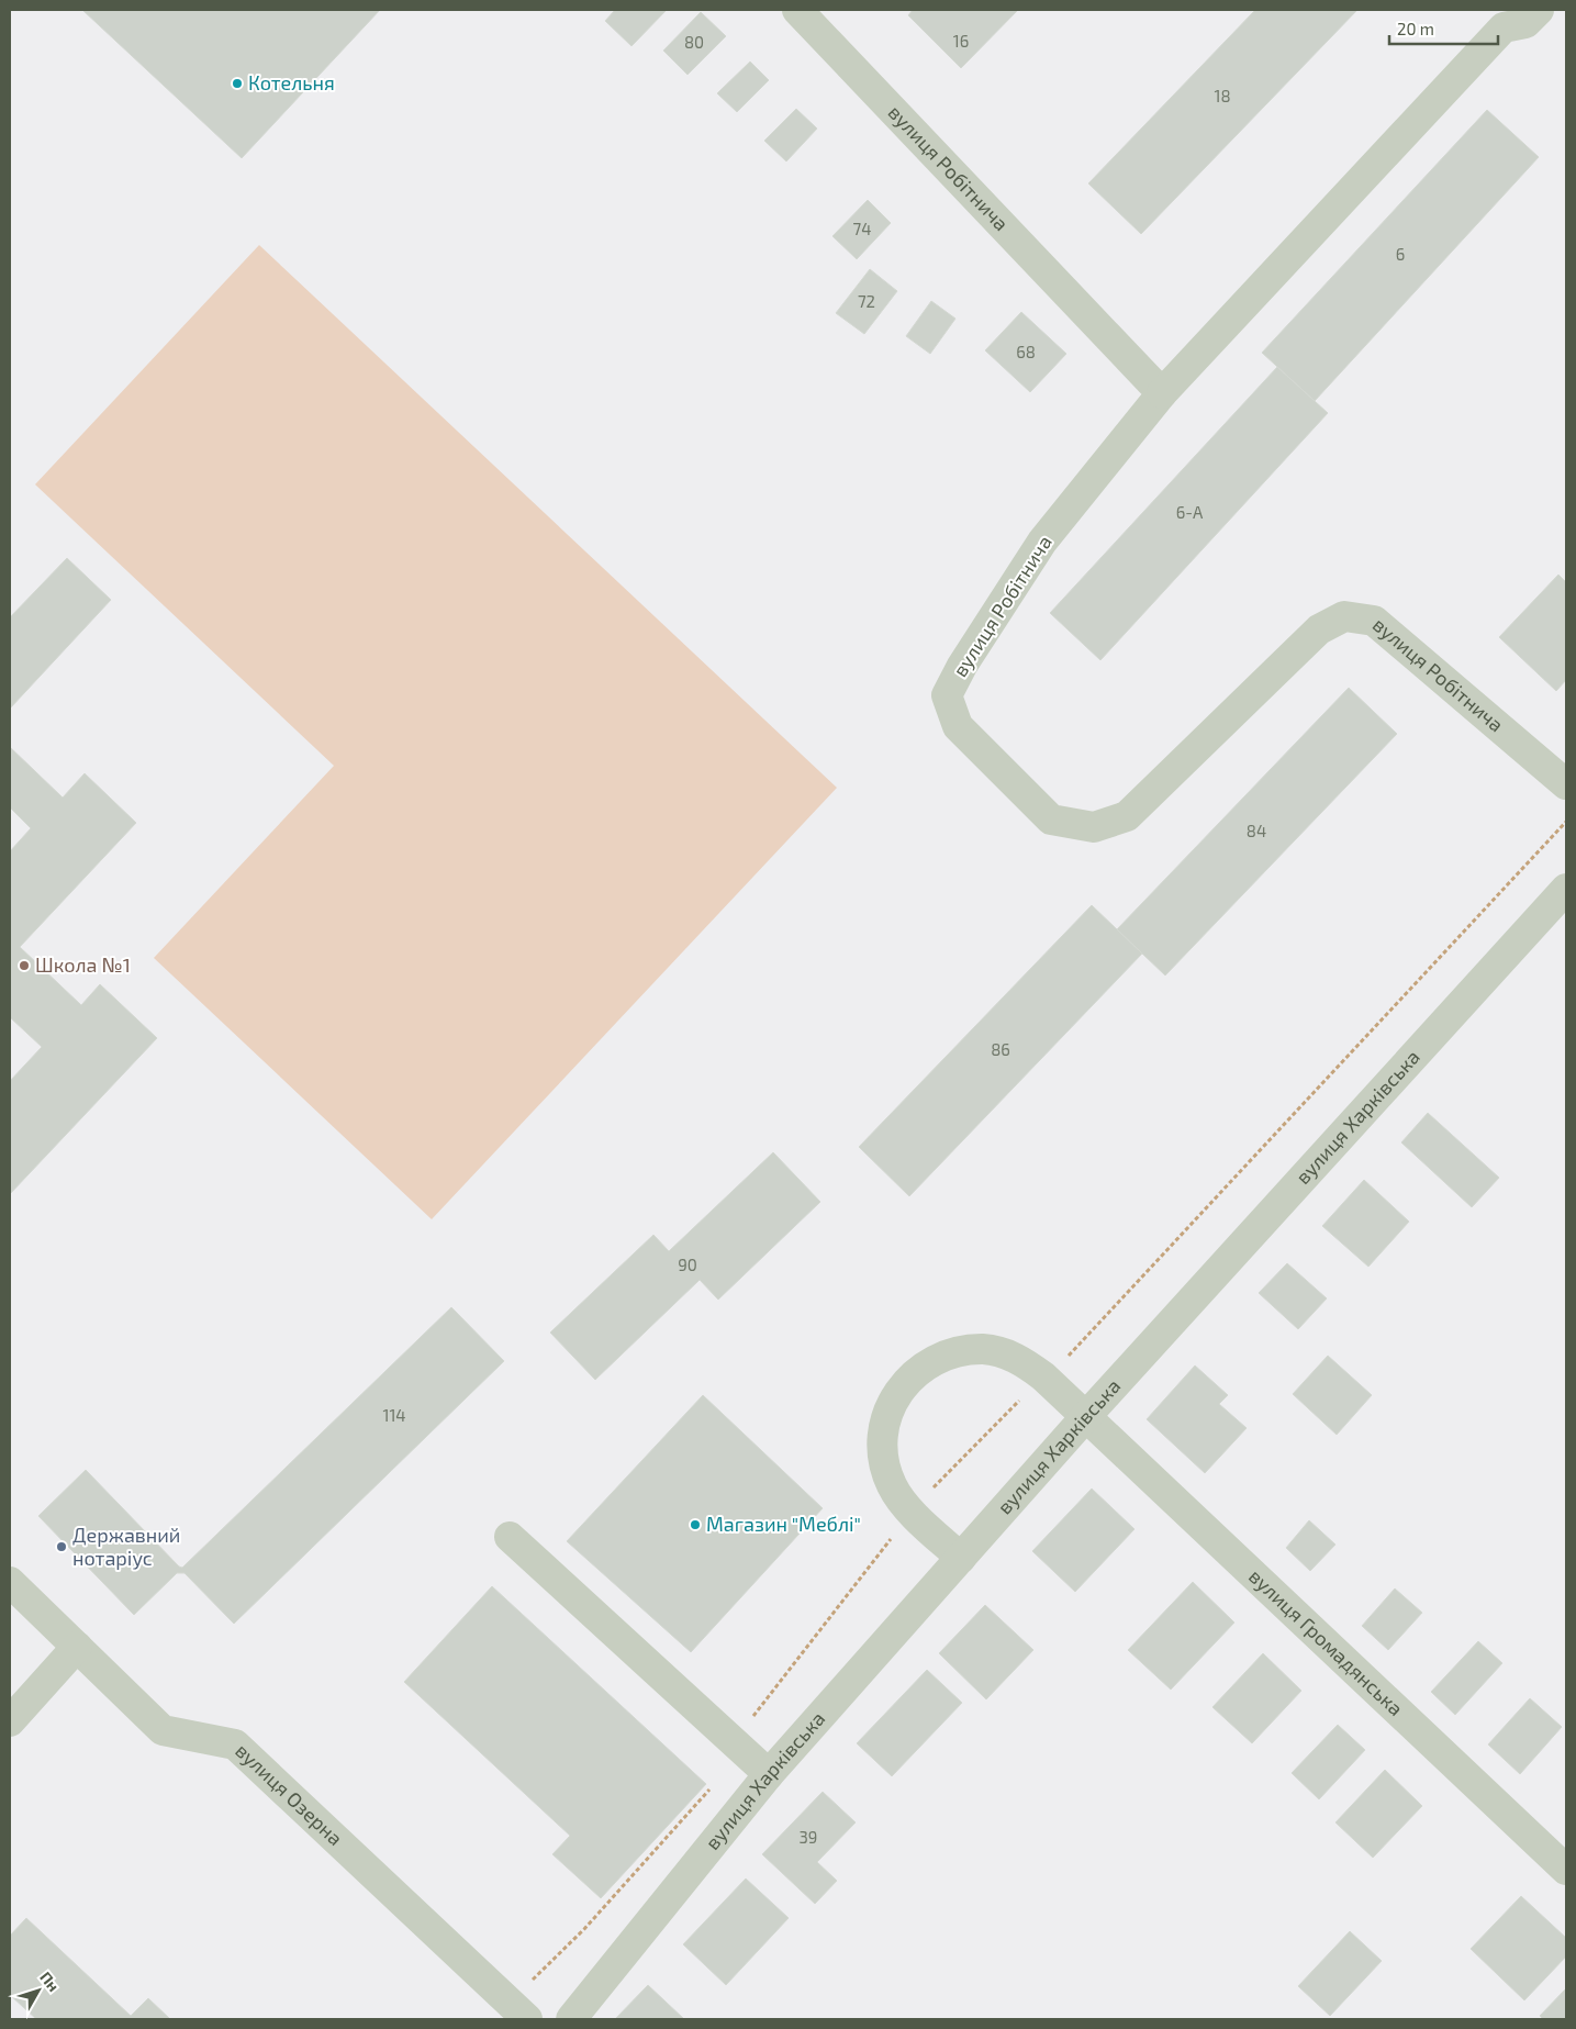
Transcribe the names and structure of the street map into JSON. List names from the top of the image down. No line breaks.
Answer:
{"streets":{"street":["вулиця Робітнича","вулиця Харківська","вулиця Громадянська","вулиця Озерна"]},"crossings":[["вулиця Харківська","вулиця Громадянська"]],"places":["Котельня","Школа №1","Магазин \"Меблі\"","Державний нотаріус"],"house_numbers":["16","80","18","74","6","72","68","6-А","84","86","90","114","39"],"scale_bar":"20 m","north":"top right"}
